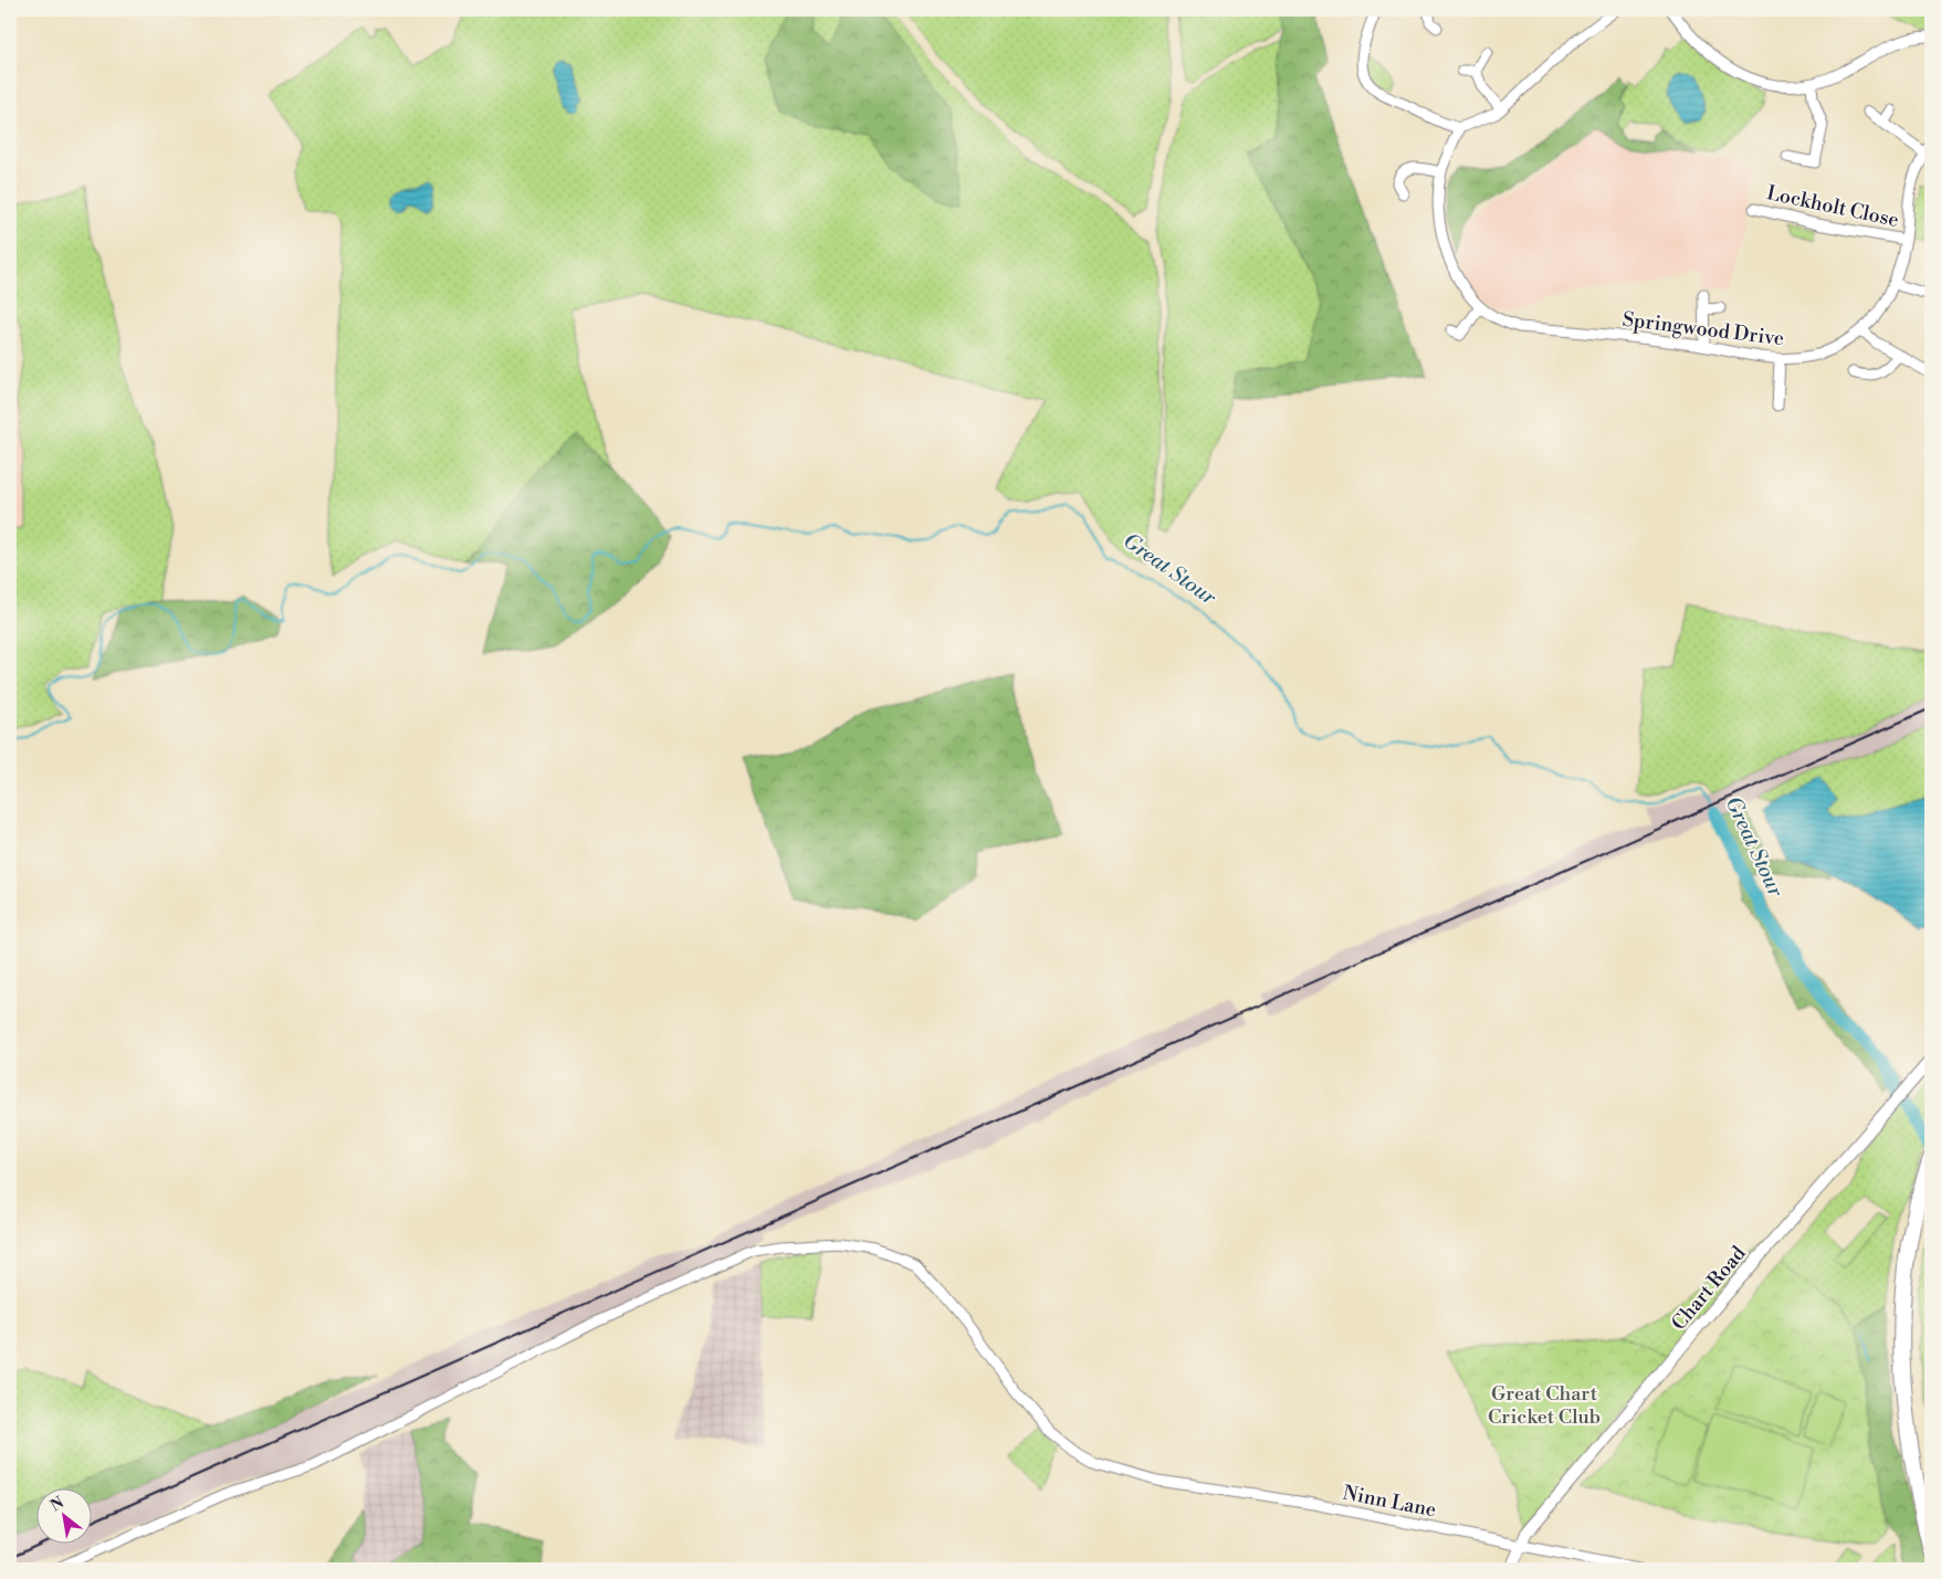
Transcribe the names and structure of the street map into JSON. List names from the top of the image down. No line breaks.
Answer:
{"streets":{"street":["Lockholt Close","Springwood Drive","Chart Road","Ninn Lane"]},"crossings":[["Lockholt Close","Springwood Drive"],["Chart Road","Ninn Lane"]],"water":["Great Stour"],"parks":["Great Chart Cricket Club"],"north":"top left"}
